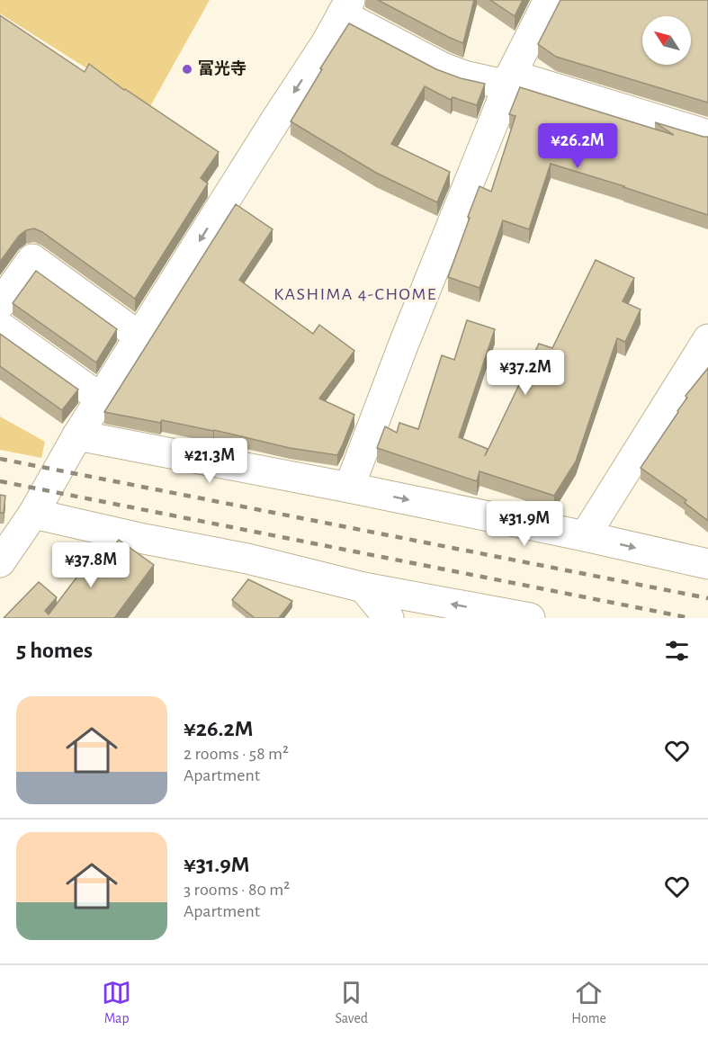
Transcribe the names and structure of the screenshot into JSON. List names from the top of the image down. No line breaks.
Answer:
{"districts":["KASHIMA 4-CHOME"],"places":["富光寺"],"north":"top left","page":{"price":["¥26.2M","¥37.2M","¥21.3M","¥31.9M","¥37.8M"],"heading":"5 homes","list":[{"name":"¥26.2M","note":"2 rooms · 58 m² · Apartment"},{"name":"¥31.9M","note":"3 rooms · 80 m² · Apartment"}],"tabs":["Map","Saved","Home"]}}
